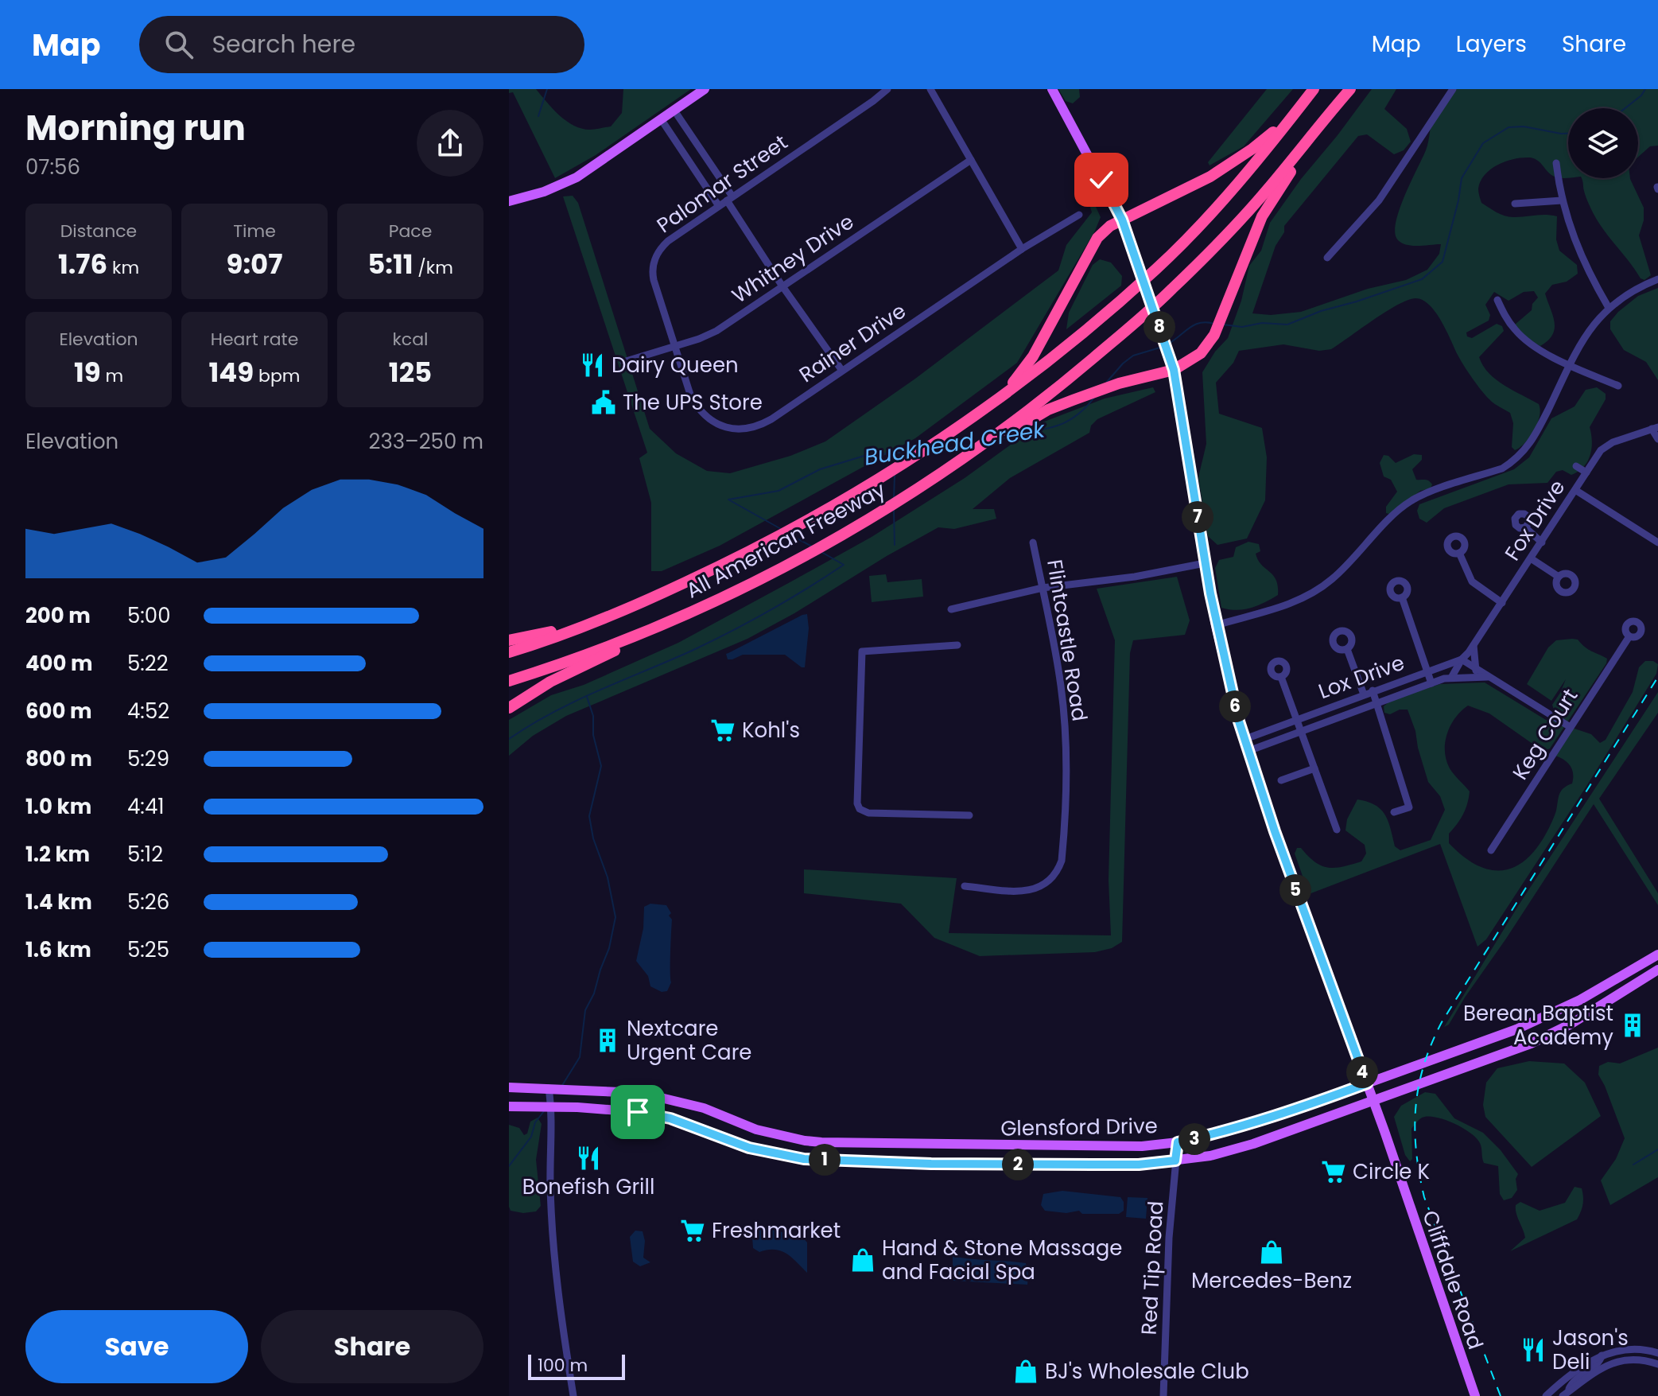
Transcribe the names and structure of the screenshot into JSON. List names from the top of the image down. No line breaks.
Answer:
{"streets":{"highway":["All American Freeway"],"main road":["Glensford Drive","Cliffdale Road"],"street":["Palomar Street","Whitney Drive","Rainer Drive","Fox Drive","Flintcastle Road","Lox Drive","Keg Court","Red Tip Road"]},"crossings":[["Palomar Street","Whitney Drive"],["Palomar Street","Rainer Drive"],["Whitney Drive","Rainer Drive"],["Fox Drive","Lox Drive"],["Lox Drive","Cliffdale Road"],["Glensford Drive","Red Tip Road"],["Glensford Drive","Cliffdale Road"]],"water":["Buckhead Creek"],"places":{"restaurant":["Dairy Queen","Bonefish Grill","Jason's Deli"],"public building":["The UPS Store"],"supermarket":["Kohl's","Circle K","Freshmarket"],"building":["Berean Baptist Academy","Nextcare Urgent Care"],"shop":["Mercedes-Benz","Hand & Stone Massage and Facial Spa","BJ's Wholesale Club"]},"scale_bar":"100 m","page":{"header":"Map","search":"Search here","nav":["Map","Layers","Share"],"heading":["Morning run","07:56"],"stats":[["Distance","1.76 km"],["Time","9:07"],["Pace","5:11 /km"],["Elevation","19 m"],["Heart rate","149 bpm"],["kcal","125"]],"pins":["8","7","6","5","4","3","1","2"],"chart":["Elevation","233–250 m"],"list":[{"name":"200 m","note":"5:00"},{"name":"400 m","note":"5:22"},{"name":"600 m","note":"4:52"},{"name":"800 m","note":"5:29"},{"name":"1.0 km","note":"4:41"},{"name":"1.2 km","note":"5:12"},{"name":"1.4 km","note":"5:26"},{"name":"1.6 km","note":"5:25"}],"buttons":["Save","Share"],"scale":"100 m"}}
